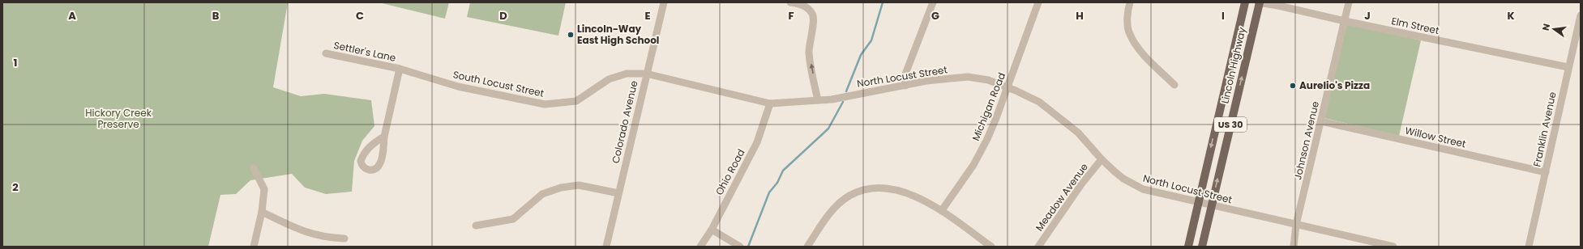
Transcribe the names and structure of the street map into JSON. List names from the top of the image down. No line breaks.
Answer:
{"streets":{"main road":["Lincoln Highway","US 30"],"street":["Elm Street","Settler's Lane","North Locust Street","South Locust Street","Michigan Road","Colorado Avenue","Franklin Avenue","Willow Street","Johnson Avenue","Ohio Road","Meadow Avenue"]},"crossings":[["Elm Street","Lincoln Highway"],["Elm Street","Franklin Avenue"],["Elm Street","Johnson Avenue"],["Settler's Lane","South Locust Street"],["Lincoln Highway","North Locust Street"],["North Locust Street","South Locust Street"],["North Locust Street","Michigan Road"],["North Locust Street","Colorado Avenue"],["North Locust Street","Johnson Avenue"],["North Locust Street","Ohio Road"],["North Locust Street","Meadow Avenue"],["South Locust Street","Colorado Avenue"],["Franklin Avenue","Willow Street"],["Willow Street","Johnson Avenue"]],"parks":["Hickory Creek Preserve"],"places":["Lincoln-Way East High School","Aurelio's Pizza"],"north":"left","grid":{"columns":["A","B","C","D","E","F","G","H","I","J","K"],"rows":["1","2"]}}
